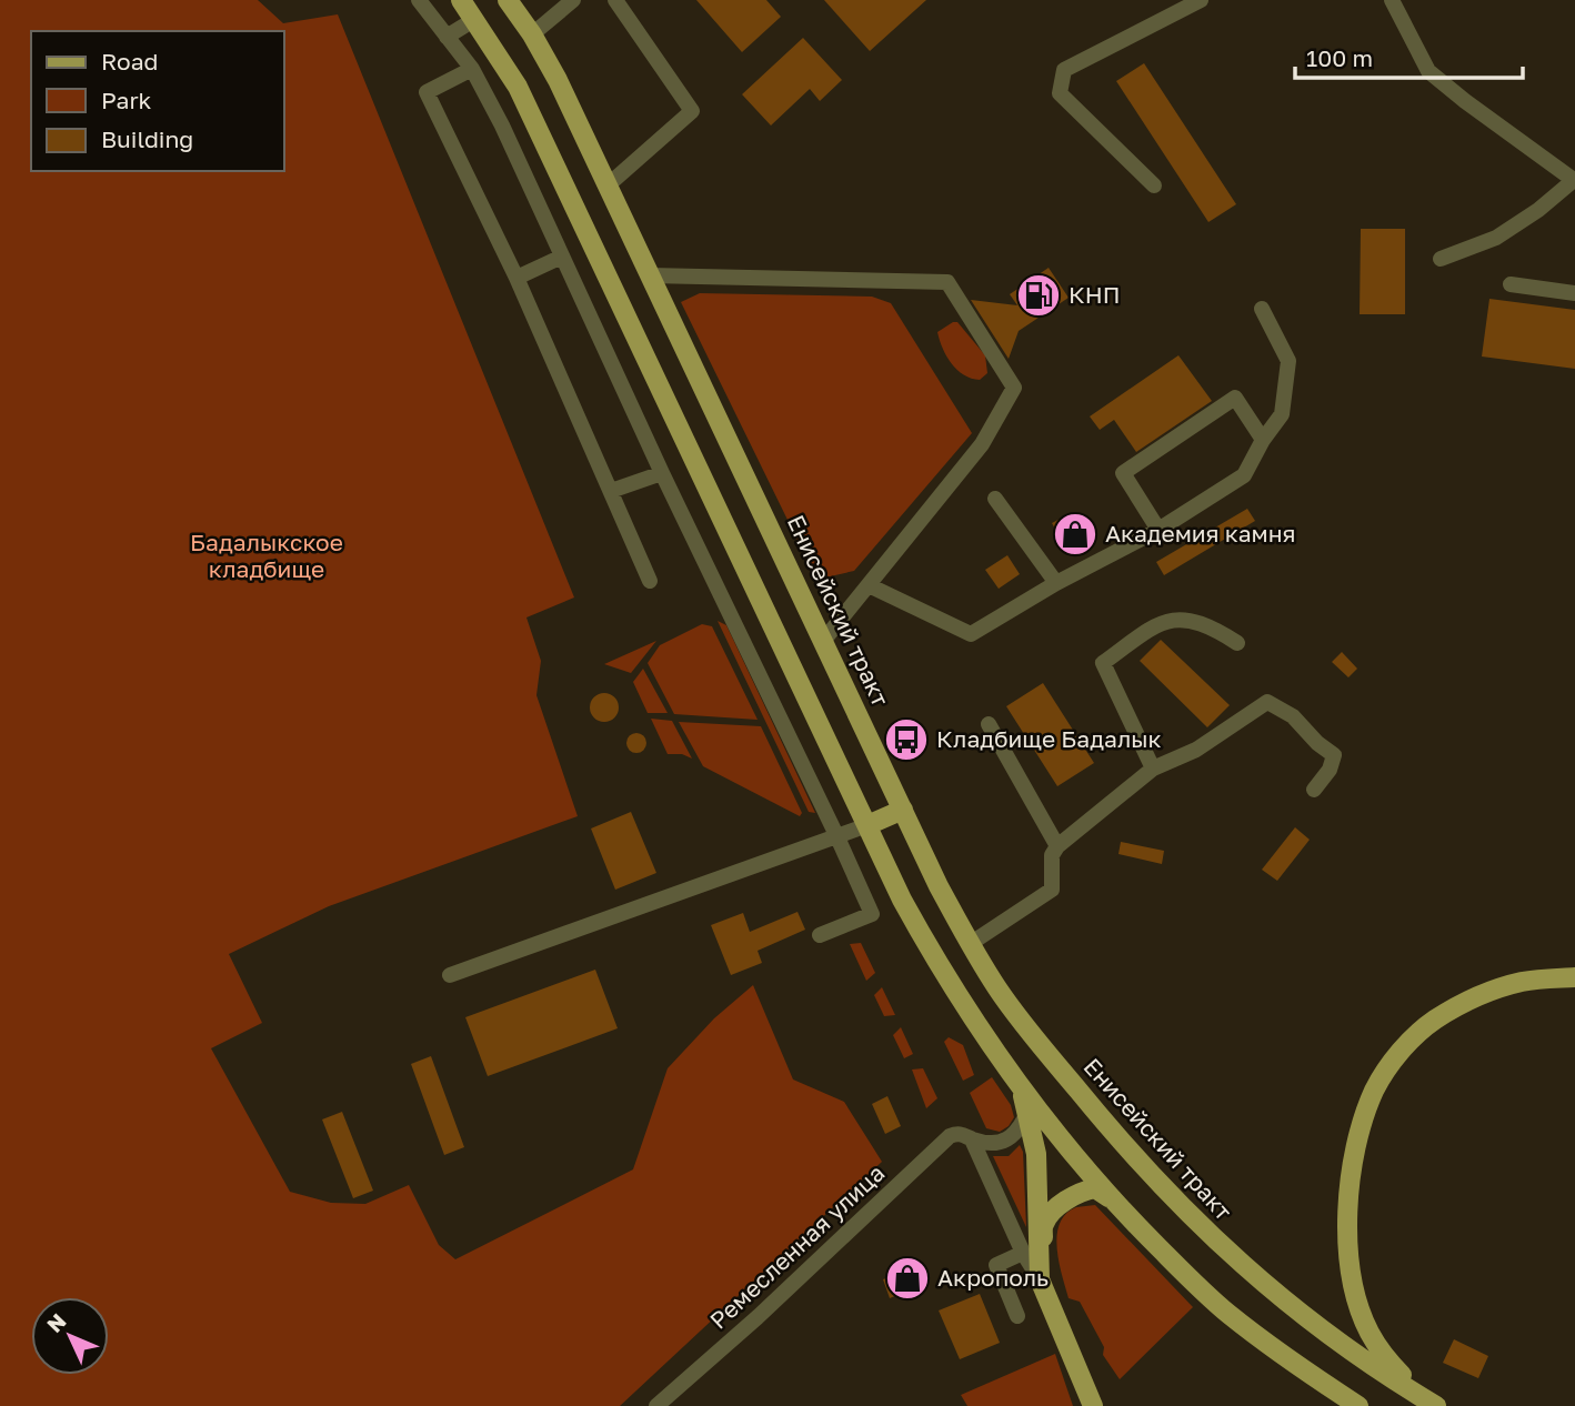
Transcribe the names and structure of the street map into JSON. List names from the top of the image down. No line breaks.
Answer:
{"streets":{"main road":["Енисейский тракт"],"street":["Ремесленная улица"]},"parks":["Бадалыкское кладбище"],"places":{"fuel station":["КНП"],"shop":["Академия камня","Акрополь"],"bus stop":["Кладбище Бадалык"]},"legend":["Road","Park","Building"],"scale_bar":"100 m","north":"top left"}
